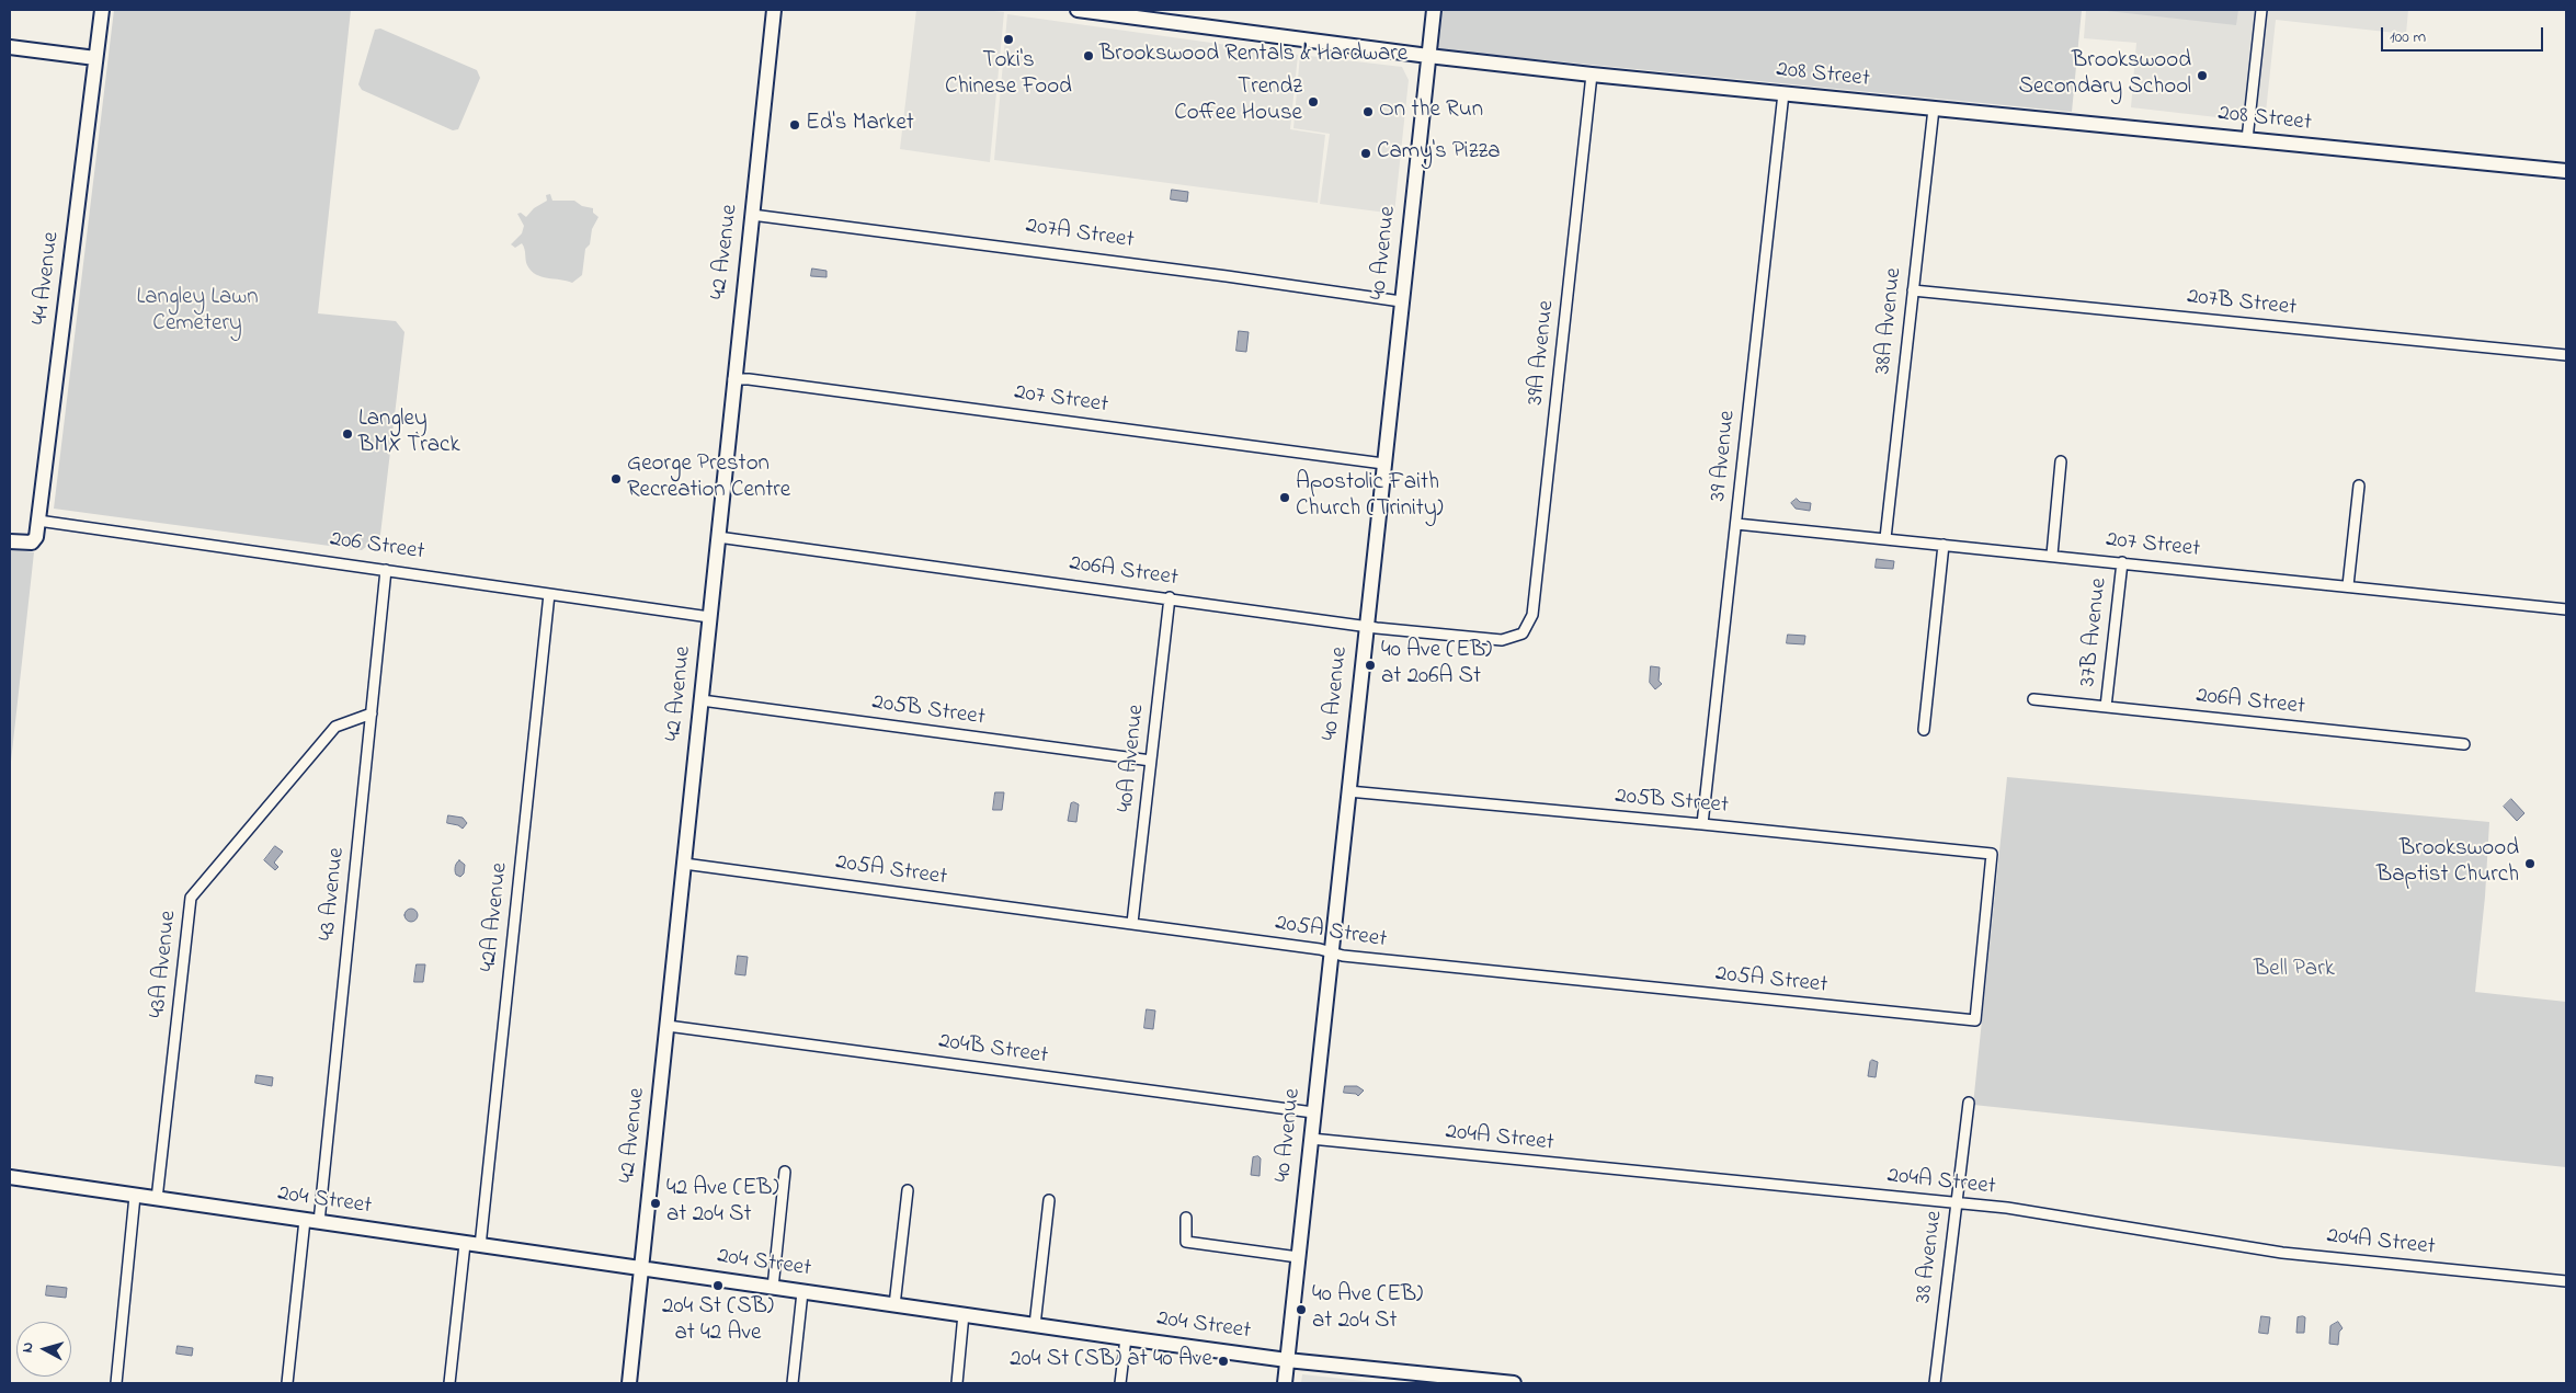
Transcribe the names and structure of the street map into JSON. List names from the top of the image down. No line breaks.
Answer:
{"streets":{"street":["208 Street","207A Street","42 Avenue","40 Avenue","44 Avenue","207B Street","38A Avenue","39A Avenue","207 Street","39 Avenue","206 Street","206A Street","37B Avenue","205B Street","40A Avenue","205A Street","43 Avenue","42A Avenue","43A Avenue","204B Street","204A Street","204 Street","38 Avenue"]},"crossings":[["208 Street","40 Avenue"],["208 Street","38A Avenue"],["208 Street","39A Avenue"],["208 Street","39 Avenue"],["207A Street","42 Avenue"],["207A Street","40 Avenue"],["42 Avenue","207 Street"],["42 Avenue","206 Street"],["42 Avenue","206A Street"],["42 Avenue","205B Street"],["42 Avenue","205A Street"],["42 Avenue","204B Street"],["42 Avenue","204 Street"],["40 Avenue","207 Street"],["40 Avenue","206A Street"],["40 Avenue","205B Street"],["40 Avenue","205A Street"],["40 Avenue","204B Street"],["40 Avenue","204A Street"],["40 Avenue","204 Street"],["44 Avenue","206 Street"],["207B Street","38A Avenue"],["38A Avenue","207 Street"],["39A Avenue","206A Street"],["207 Street","39 Avenue"],["207 Street","37B Avenue"],["39 Avenue","205B Street"],["206 Street","43 Avenue"],["206 Street","42A Avenue"],["206A Street","37B Avenue"],["206A Street","40A Avenue"],["205B Street","40A Avenue"],["205B Street","205A Street"],["40A Avenue","205A Street"],["43 Avenue","43A Avenue"],["43 Avenue","204 Street"],["42A Avenue","204 Street"],["43A Avenue","204 Street"],["204A Street","38 Avenue"]],"parks":["Langley Lawn Cemetery","Bell Park"],"places":["Toki's Chinese Food","Brookswood Rentals & Hardware","Brookswood Secondary School","Trendz Coffee House","On the Run","Ed's Market","Camy's Pizza","Langley BMX Track","George Preston Recreation Centre","Apostolic Faith Church (Trinity)","40 Ave (EB) at 206A St","Brookswood Baptist Church","42 Ave (EB) at 204 St","204 St (SB) at 42 Ave","40 Ave (EB) at 204 St","204 St (SB) at 40 Ave"],"scale_bar":"100 m","north":"left"}
